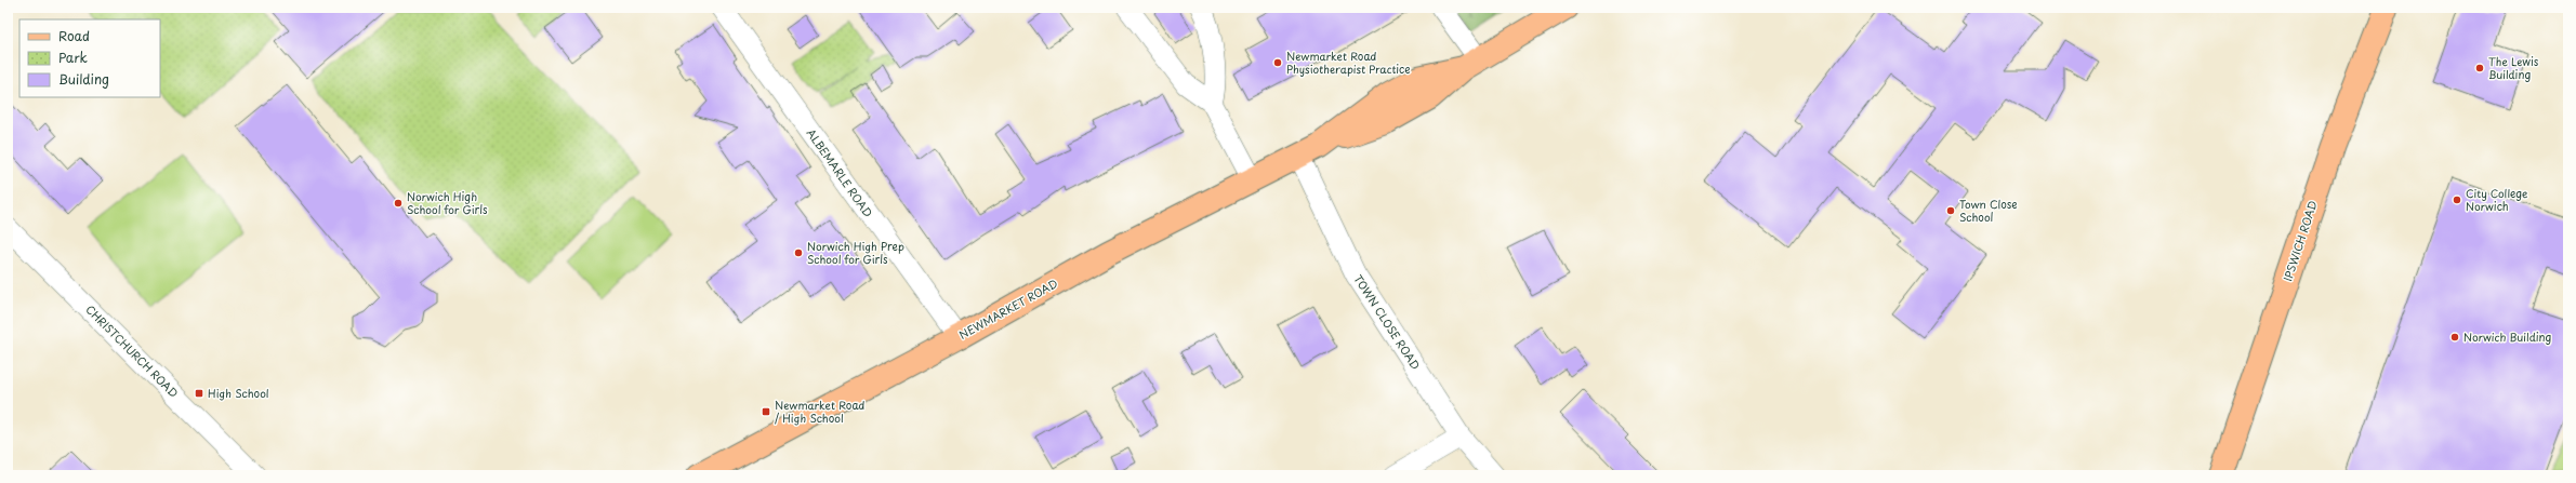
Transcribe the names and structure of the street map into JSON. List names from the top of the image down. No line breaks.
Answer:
{"streets":{"main road":["IPSWICH ROAD","NEWMARKET ROAD"],"street":["ALBEMARLE ROAD","TOWN CLOSE ROAD","CHRISTCHURCH ROAD"]},"crossings":[["ALBEMARLE ROAD","NEWMARKET ROAD"],["NEWMARKET ROAD","TOWN CLOSE ROAD"]],"places":{"other":["Newmarket Road Physiotherapist Practice","The Lewis Building","City College Norwich","Norwich High School for Girls","Town Close School","Norwich High Prep School for Girls","Norwich Building"],"transit":["High School","Newmarket Road / High School"]},"legend":["Road","Park","Building"]}
